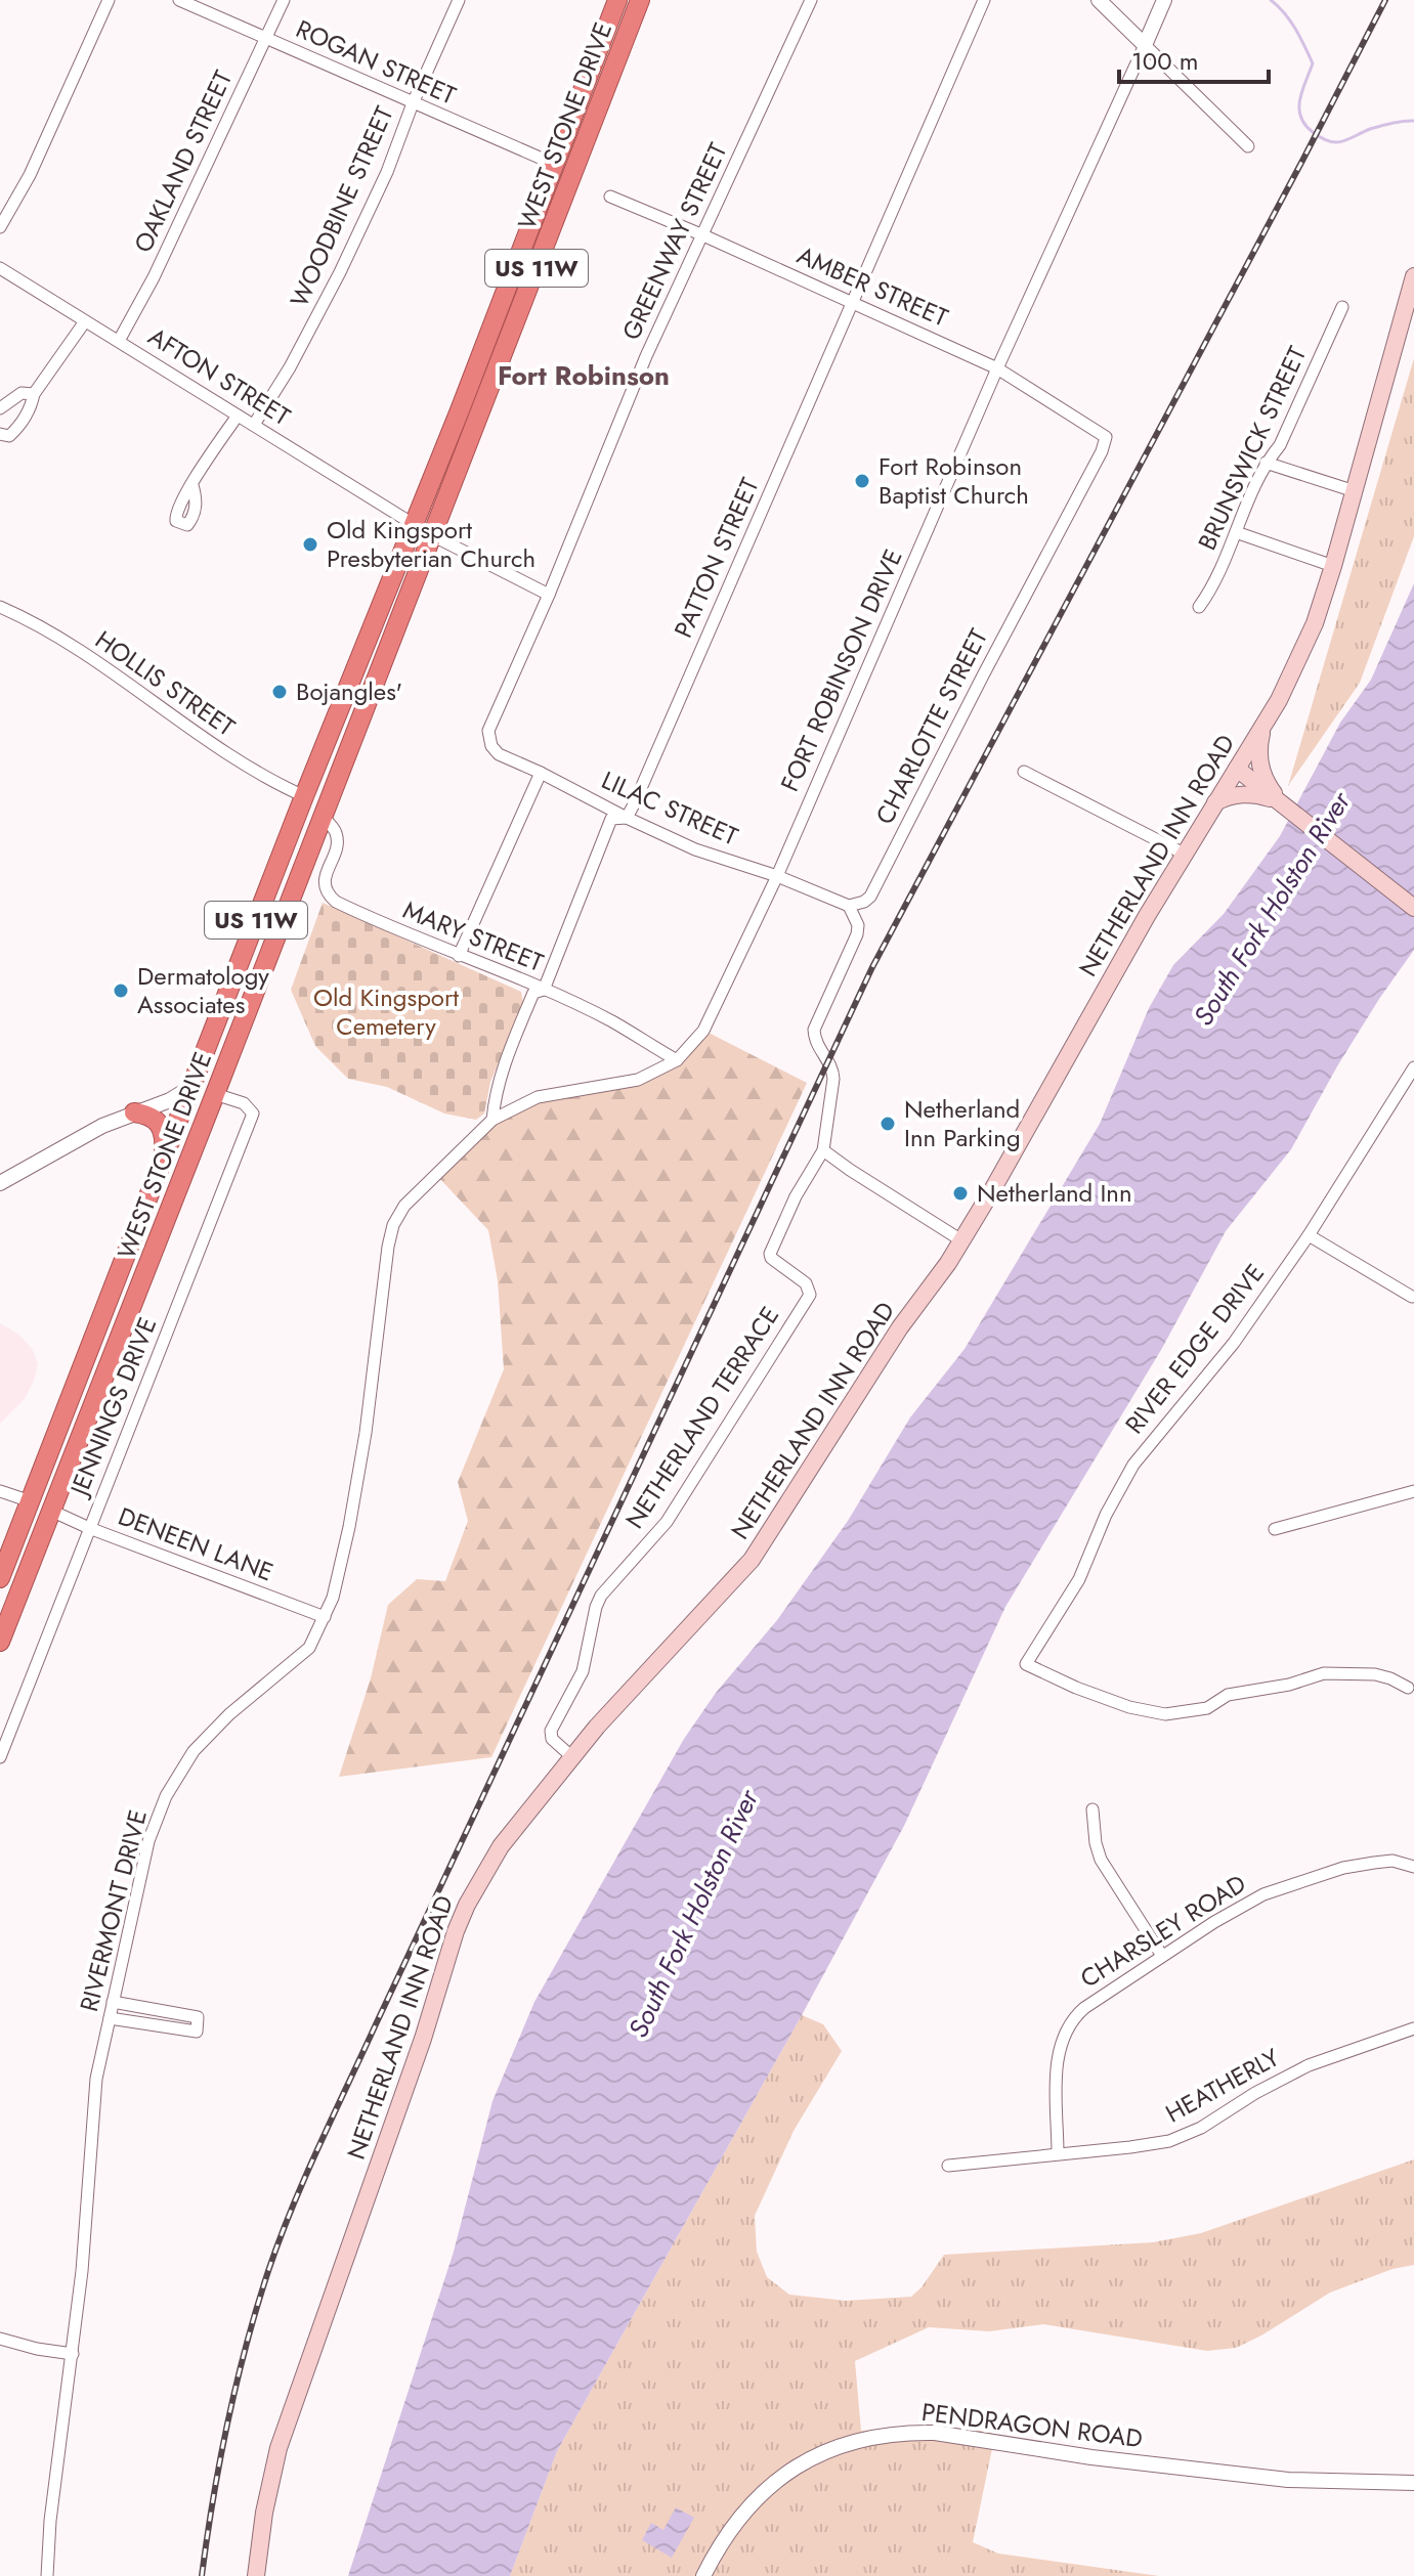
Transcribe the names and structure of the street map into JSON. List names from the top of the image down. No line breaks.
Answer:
{"streets":{"highway":["WEST STONE DRIVE","US 11W"],"main road":["NETHERLAND INN ROAD"],"street":["ROGAN STREET","OAKLAND STREET","WOODBINE STREET","GREENWAY STREET","AMBER STREET","AFTON STREET","BRUNSWICK STREET","PATTON STREET","FORT ROBINSON DRIVE","HOLLIS STREET","CHARLOTTE STREET","LILAC STREET","MARY STREET","RIVER EDGE DRIVE","JENNINGS DRIVE","NETHERLAND TERRACE","DENEEN LANE","RIVERMONT DRIVE","CHARSLEY ROAD","HEATHERLY","PENDRAGON ROAD"]},"crossings":[["ROGAN STREET","WEST STONE DRIVE"],["ROGAN STREET","OAKLAND STREET"],["ROGAN STREET","WOODBINE STREET"],["WEST STONE DRIVE","AFTON STREET"],["WEST STONE DRIVE","HOLLIS STREET"],["WEST STONE DRIVE","MARY STREET"],["WEST STONE DRIVE","JENNINGS DRIVE"],["WEST STONE DRIVE","DENEEN LANE"],["OAKLAND STREET","AFTON STREET"],["WOODBINE STREET","AFTON STREET"],["GREENWAY STREET","AMBER STREET"],["GREENWAY STREET","LILAC STREET"],["AMBER STREET","PATTON STREET"],["AMBER STREET","FORT ROBINSON DRIVE"],["AMBER STREET","CHARLOTTE STREET"],["PATTON STREET","FORT ROBINSON DRIVE"],["PATTON STREET","LILAC STREET"],["PATTON STREET","MARY STREET"],["FORT ROBINSON DRIVE","LILAC STREET"],["FORT ROBINSON DRIVE","MARY STREET"],["FORT ROBINSON DRIVE","RIVERMONT DRIVE"],["CHARLOTTE STREET","LILAC STREET"],["NETHERLAND INN ROAD","NETHERLAND TERRACE"],["JENNINGS DRIVE","DENEEN LANE"],["DENEEN LANE","RIVERMONT DRIVE"],["CHARSLEY ROAD","HEATHERLY"]],"districts":["Fort Robinson"],"water":["South Fork Holston River"],"parks":["Old Kingsport Cemetery"],"places":["Fort Robinson Baptist Church","Old Kingsport Presbyterian Church","Bojangles'","Dermatology Associates","Netherland Inn Parking","Netherland Inn"],"scale_bar":"100 m"}
